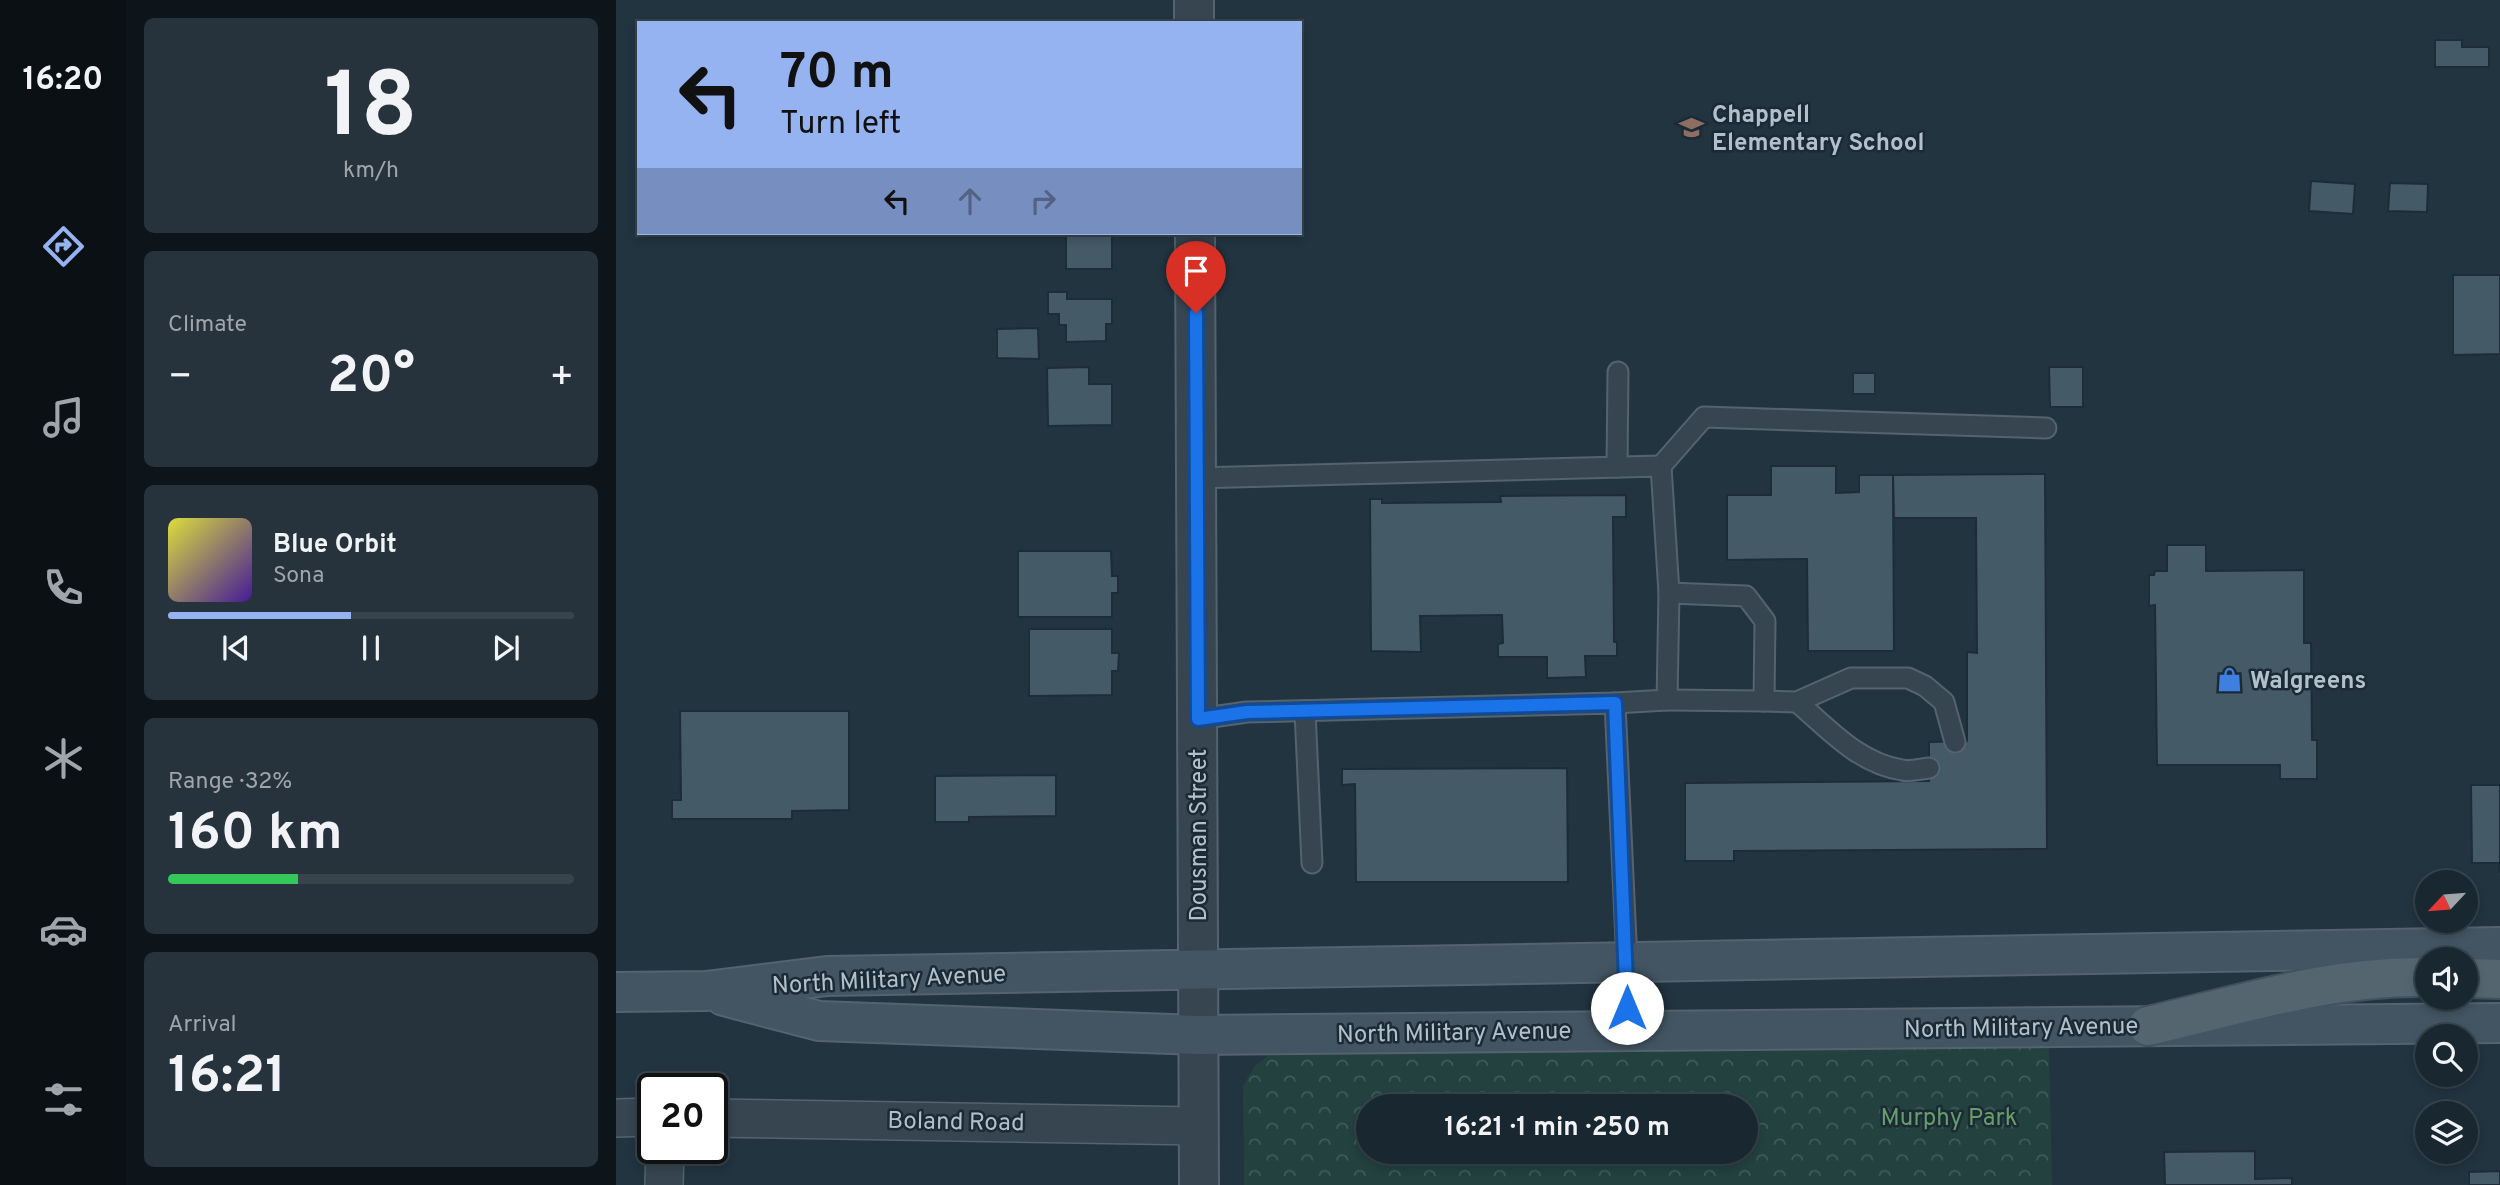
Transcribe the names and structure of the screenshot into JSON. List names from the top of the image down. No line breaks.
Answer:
{"streets":{"main road":["North Military Avenue"],"street":["Dousman Street","Boland Road"]},"crossings":[["Dousman Street","North Military Avenue"],["Dousman Street","Boland Road"]],"parks":["Murphy Park"],"places":{"school or university":["Chappell Elementary School"],"shop":["Walgreens"]},"north":"bottom left","page":{"tabs":"16:20","tile":[["18","km/h"],"Climate",["Range · 32%","160 km"],["Arrival","16:21"]],"turn":["70 m","Turn left"],"heat":["−","20°","+"],"song":["Blue Orbit","Sona"],"limit":"20","trip":"16:21 · 1 min · 250 m"}}
